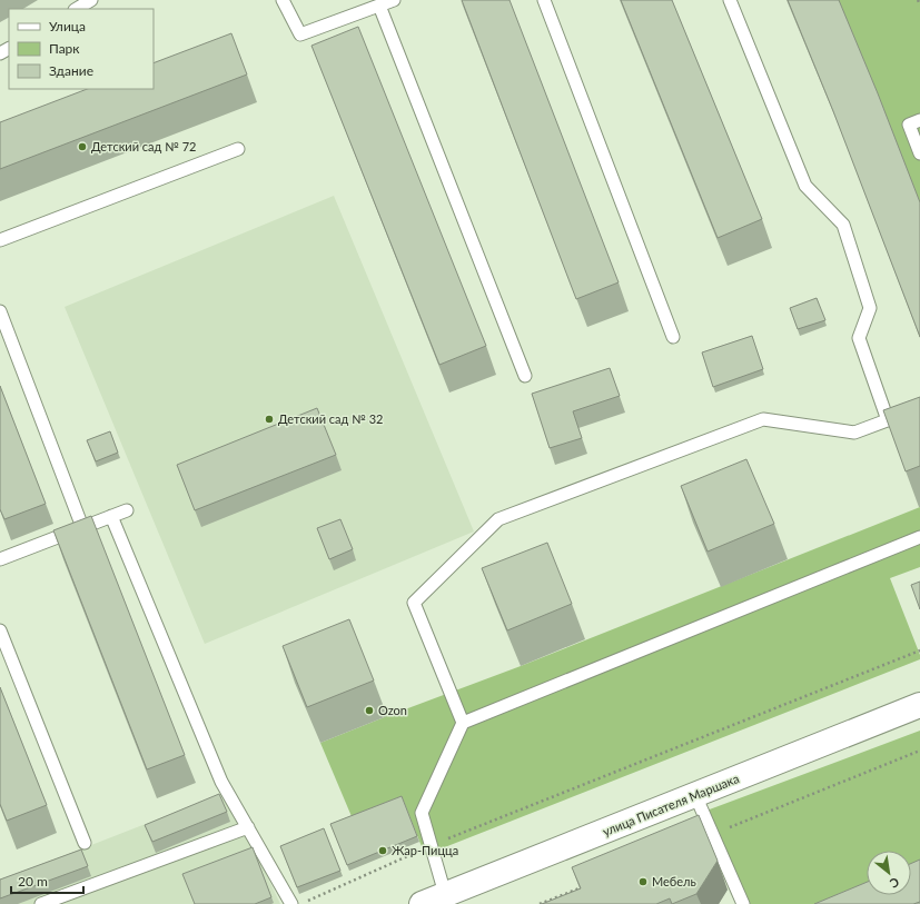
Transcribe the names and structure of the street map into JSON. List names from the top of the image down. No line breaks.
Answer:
{"streets":{"street":["улица Писателя Маршака"]},"places":["Детский сад № 72","Детский сад № 32","Ozon","Жар-Пицца","Мебель"],"legend":["Улица","Парк","Здание"],"scale_bar":"20 m","north":"bottom right"}
